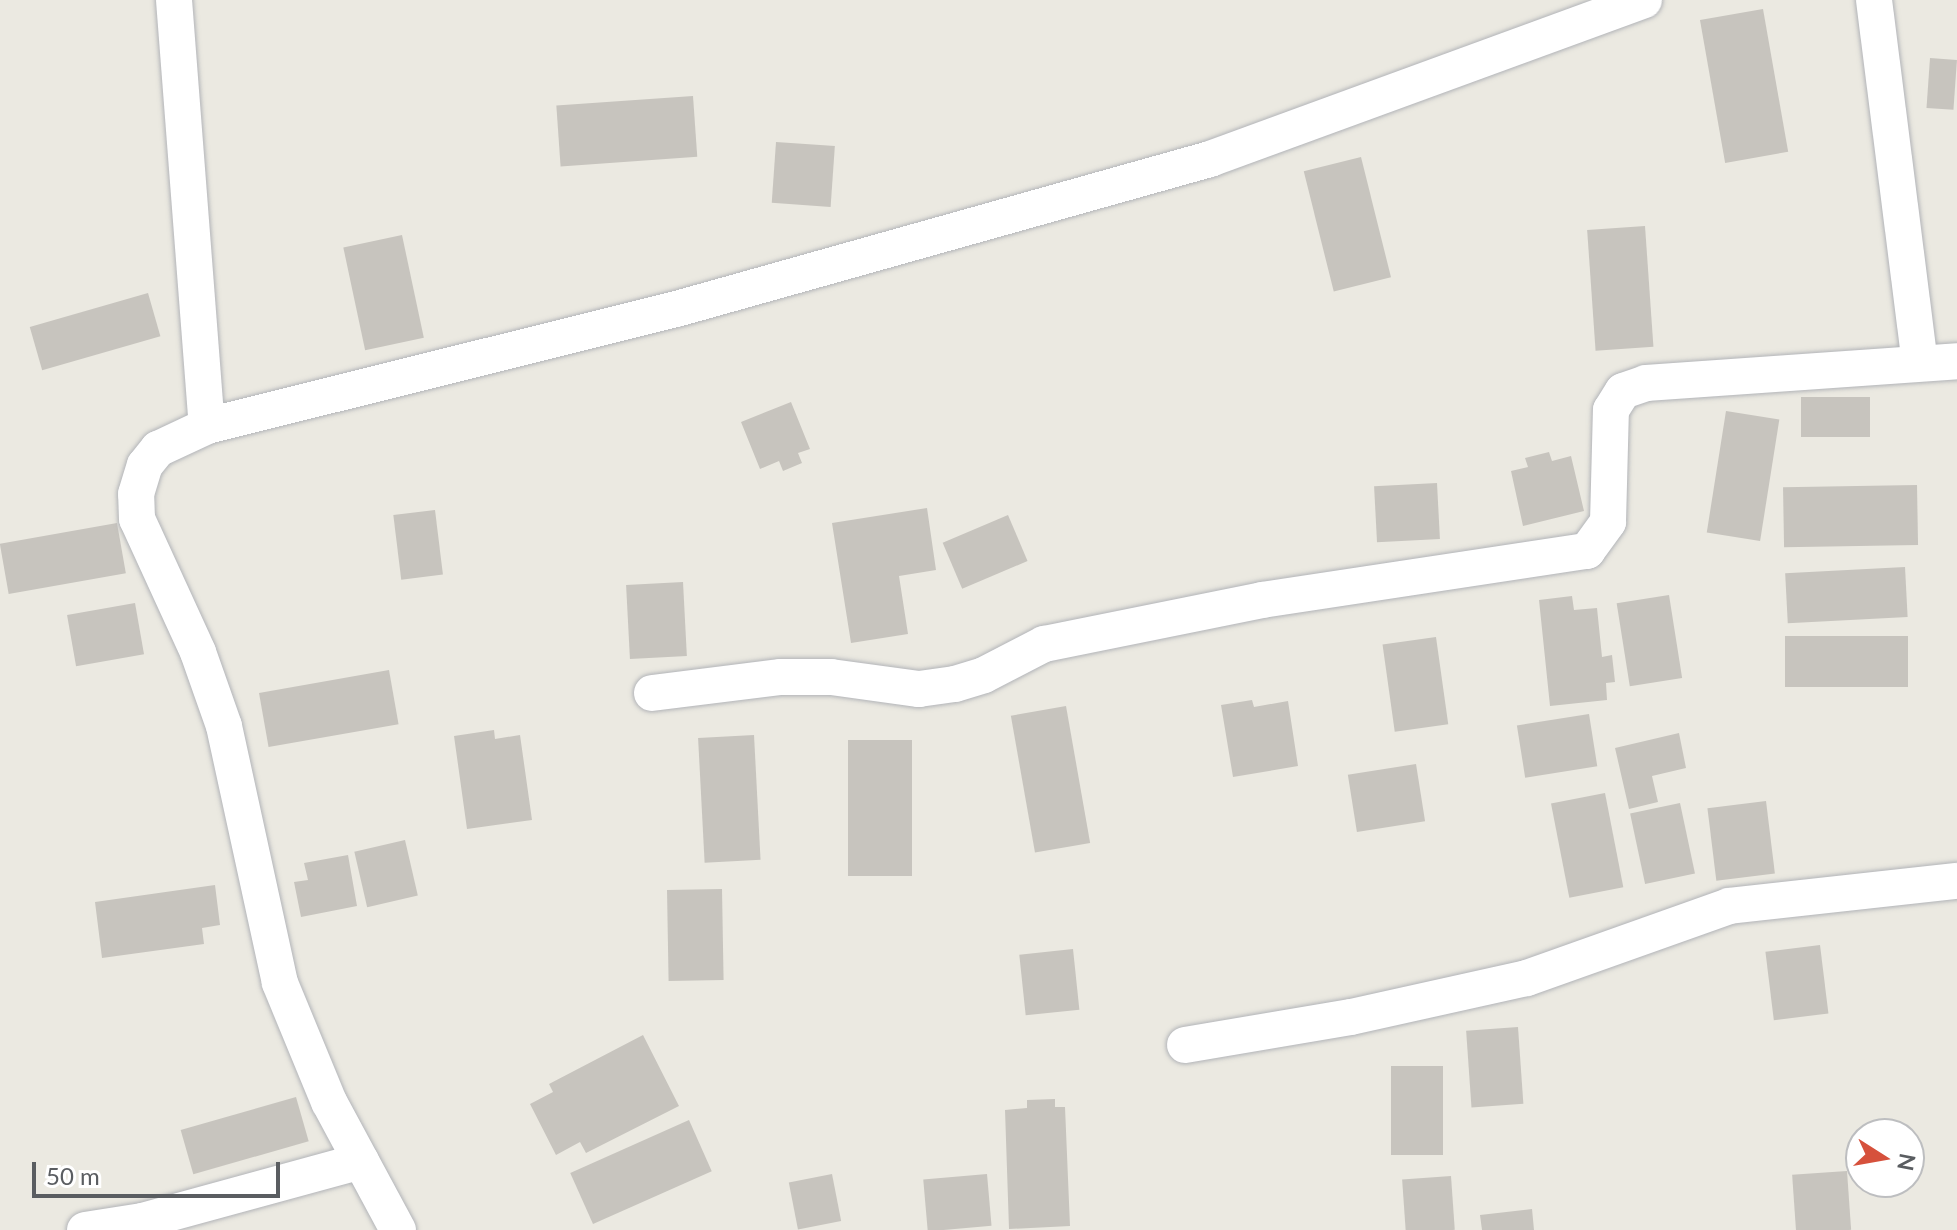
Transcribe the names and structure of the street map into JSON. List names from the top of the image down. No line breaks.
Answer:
{"scale_bar":"50 m","north":"right"}
